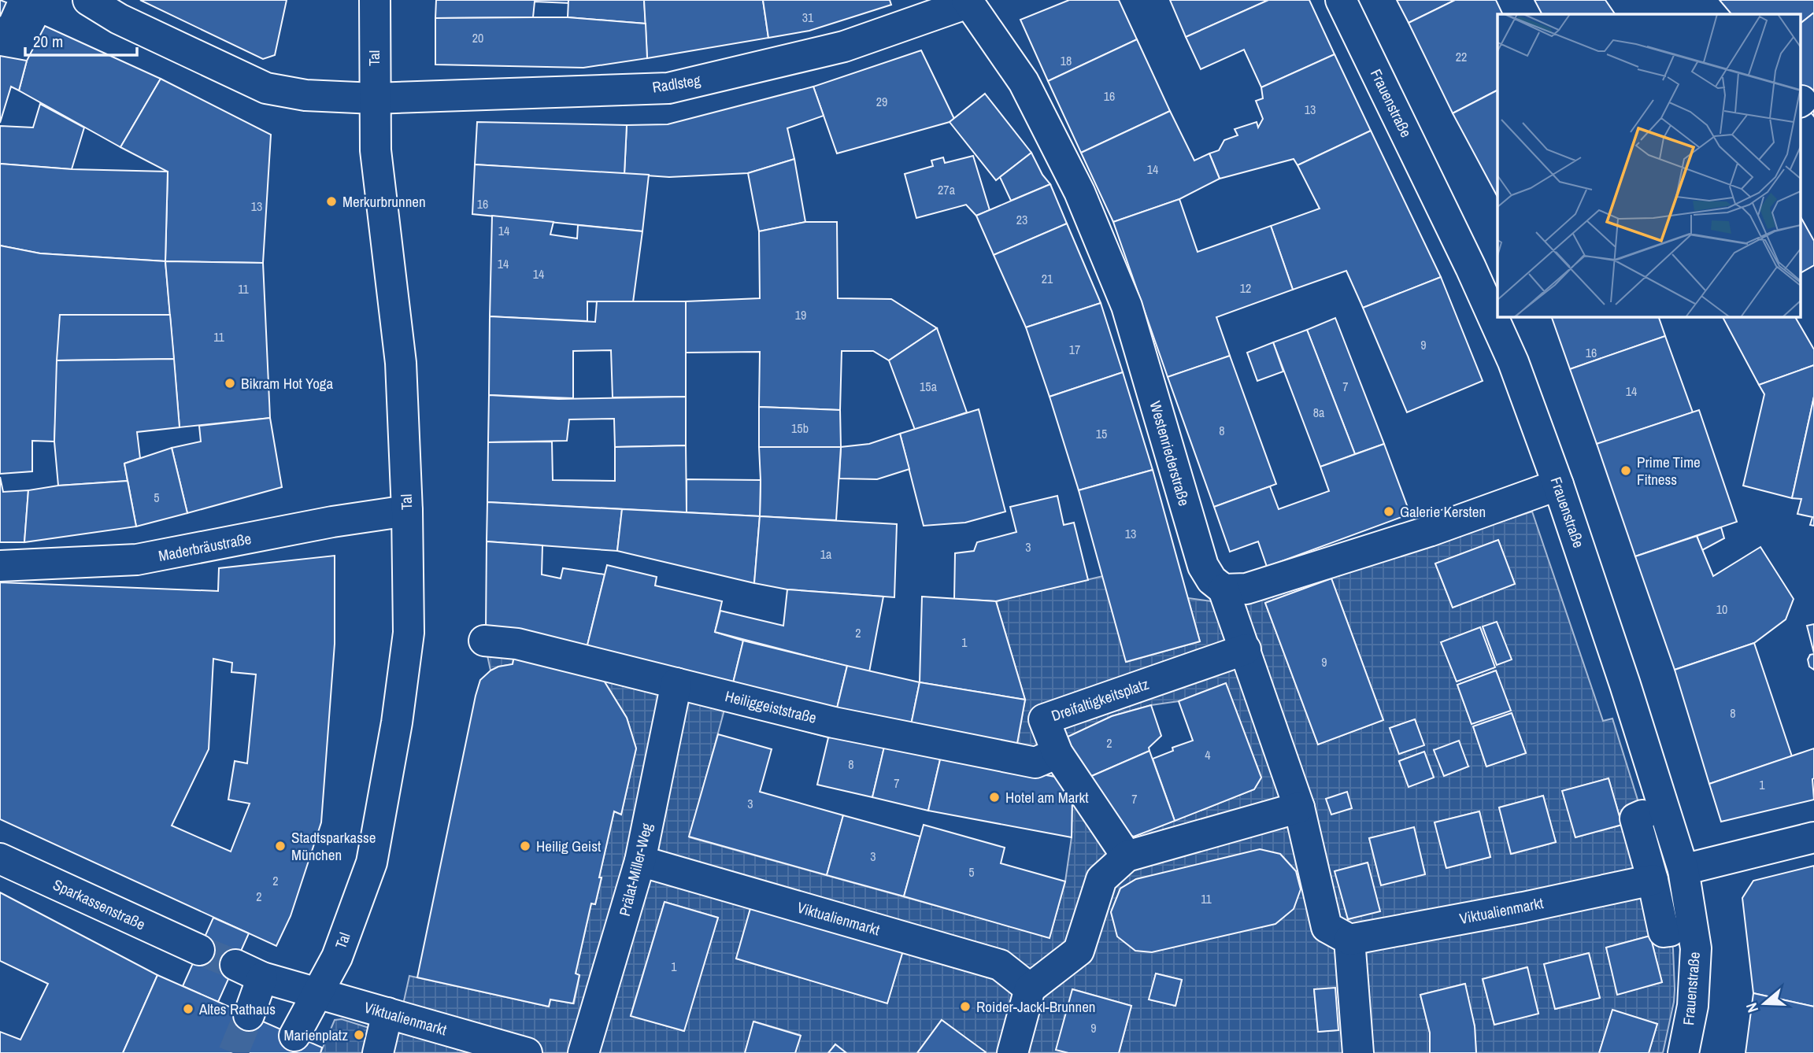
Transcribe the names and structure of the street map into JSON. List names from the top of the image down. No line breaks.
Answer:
{"streets":{"street":["Tal","Radlsteg","Frauenstraße","Westenriederstraße","Maderbräustraße","Dreifaltigkeitsplatz","Heiliggeiststraße","Prälat-Miller-Weg","Sparkassenstraße","Viktualienmarkt"]},"crossings":[["Tal","Radlsteg"],["Tal","Maderbräustraße"],["Tal","Viktualienmarkt"],["Radlsteg","Westenriederstraße"],["Dreifaltigkeitsplatz","Heiliggeiststraße"],["Heiliggeiststraße","Prälat-Miller-Weg"],["Prälat-Miller-Weg","Viktualienmarkt"]],"places":["Merkurbrunnen","Bikram Hot Yoga","Prime Time Fitness","Galerie Kersten","Hotel am Markt","Stadtsparkasse München","Heilig Geist","Roider-Jackl-Brunnen","Altes Rathaus","Marienplatz"],"house_numbers":["31","20","22","18","16","29","13","14","27a","16","13","23","14","14","14","21","12","11","19","11","9","17","16","15a","7","14","8a","15b","8","15","5","13","3","1a","10","2","1","9","8","2","4","8","7","1","7","3","3","5","2","2","11","1","9"],"scale_bar":"20 m","north":"left"}
